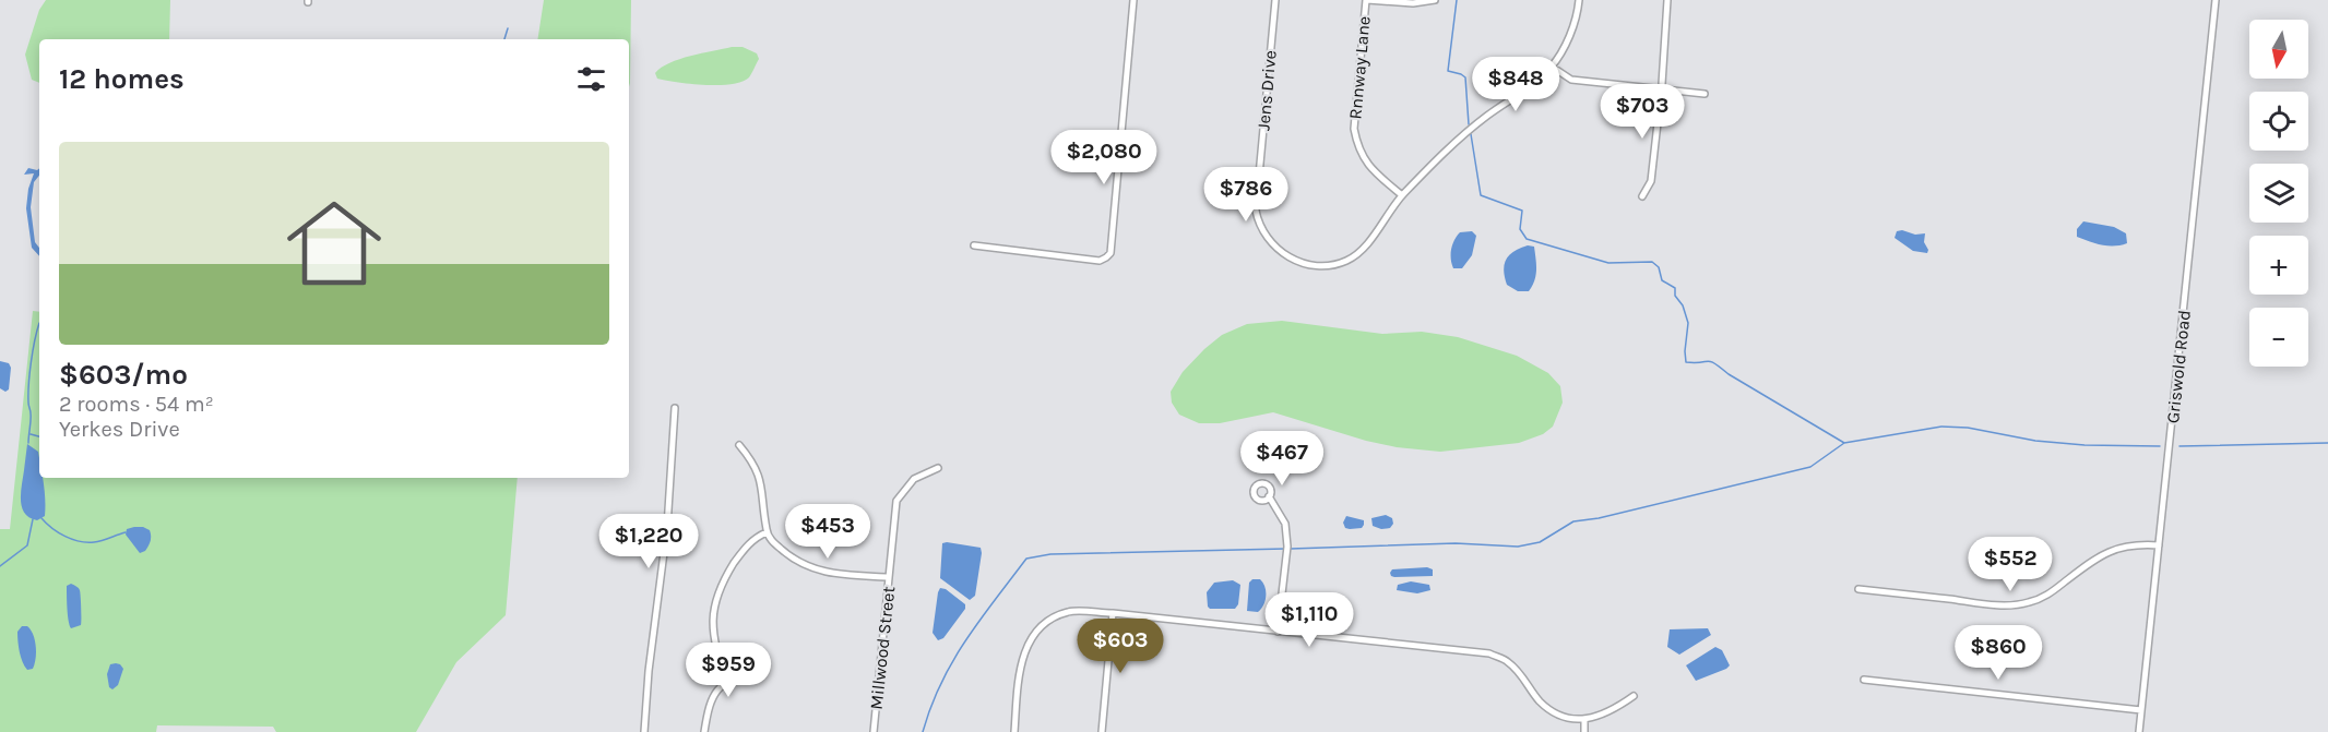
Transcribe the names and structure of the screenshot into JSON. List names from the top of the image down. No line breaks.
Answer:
{"streets":{"street":["Rnnway Lane","Jens Drive","Griswold Road","Millwood Street"]},"crossings":[["Rnnway Lane","Jens Drive"]],"north":"bottom","page":{"map_buttons":["+","−"],"heading":"12 homes","price":["$848","$703","$2,080","$786","$467","$453","$1,220","$552","$1,110","$603","$860","$959"],"list":[{"name":"$603/mo","note":"2 rooms · 54 m² · Yerkes Drive"}]}}
